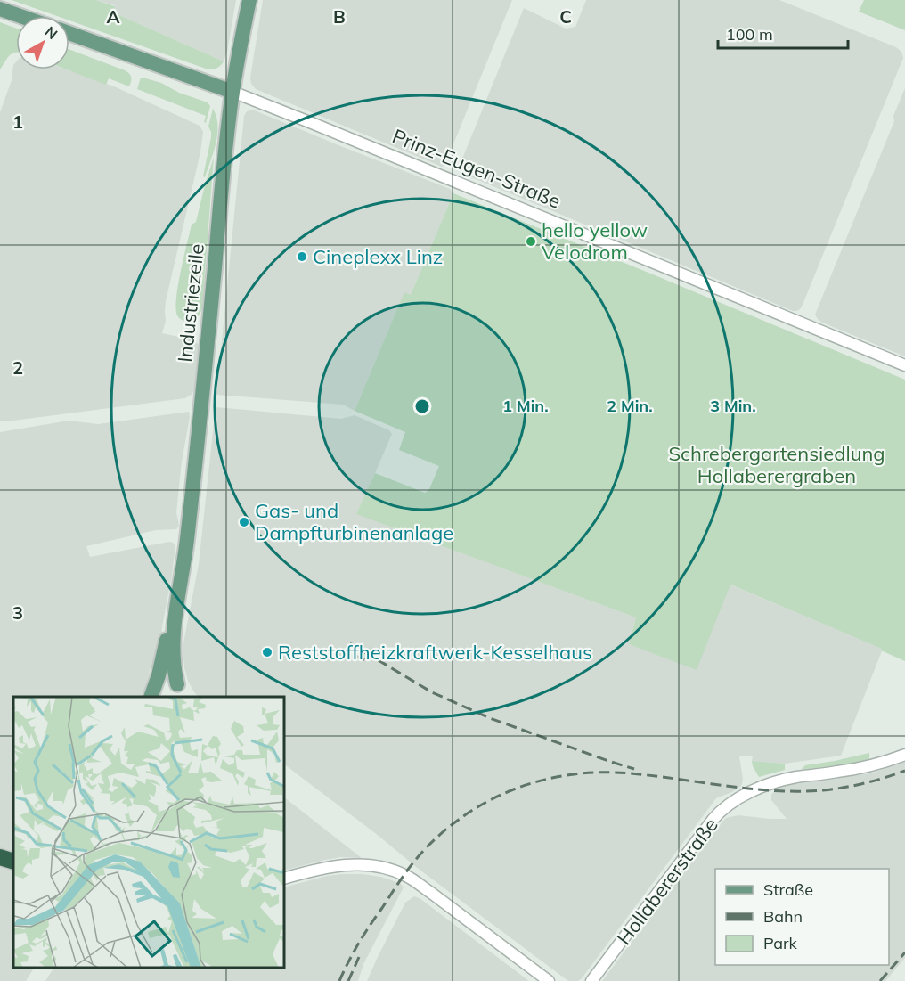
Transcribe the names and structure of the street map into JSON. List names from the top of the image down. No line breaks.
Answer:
{"streets":{"main road":["Prinz-Eugen-Straße","Industriezeile"],"street":["Hollabererstraße"]},"crossings":[["Prinz-Eugen-Straße","Industriezeile"]],"parks":["Schrebergartensiedlung Hollaberergraben"],"places":["hello yellow Velodrom","Cineplexx Linz","Gas- und Dampfturbinenanlage","Reststoffheizkraftwerk-Kesselhaus"],"legend":["Straße","Bahn","Park"],"scale_bar":"100 m","north":"top right","grid":{"columns":["A","B","C"],"rows":["1","2","3"]},"rings":["1 Min.","2 Min.","3 Min."]}
